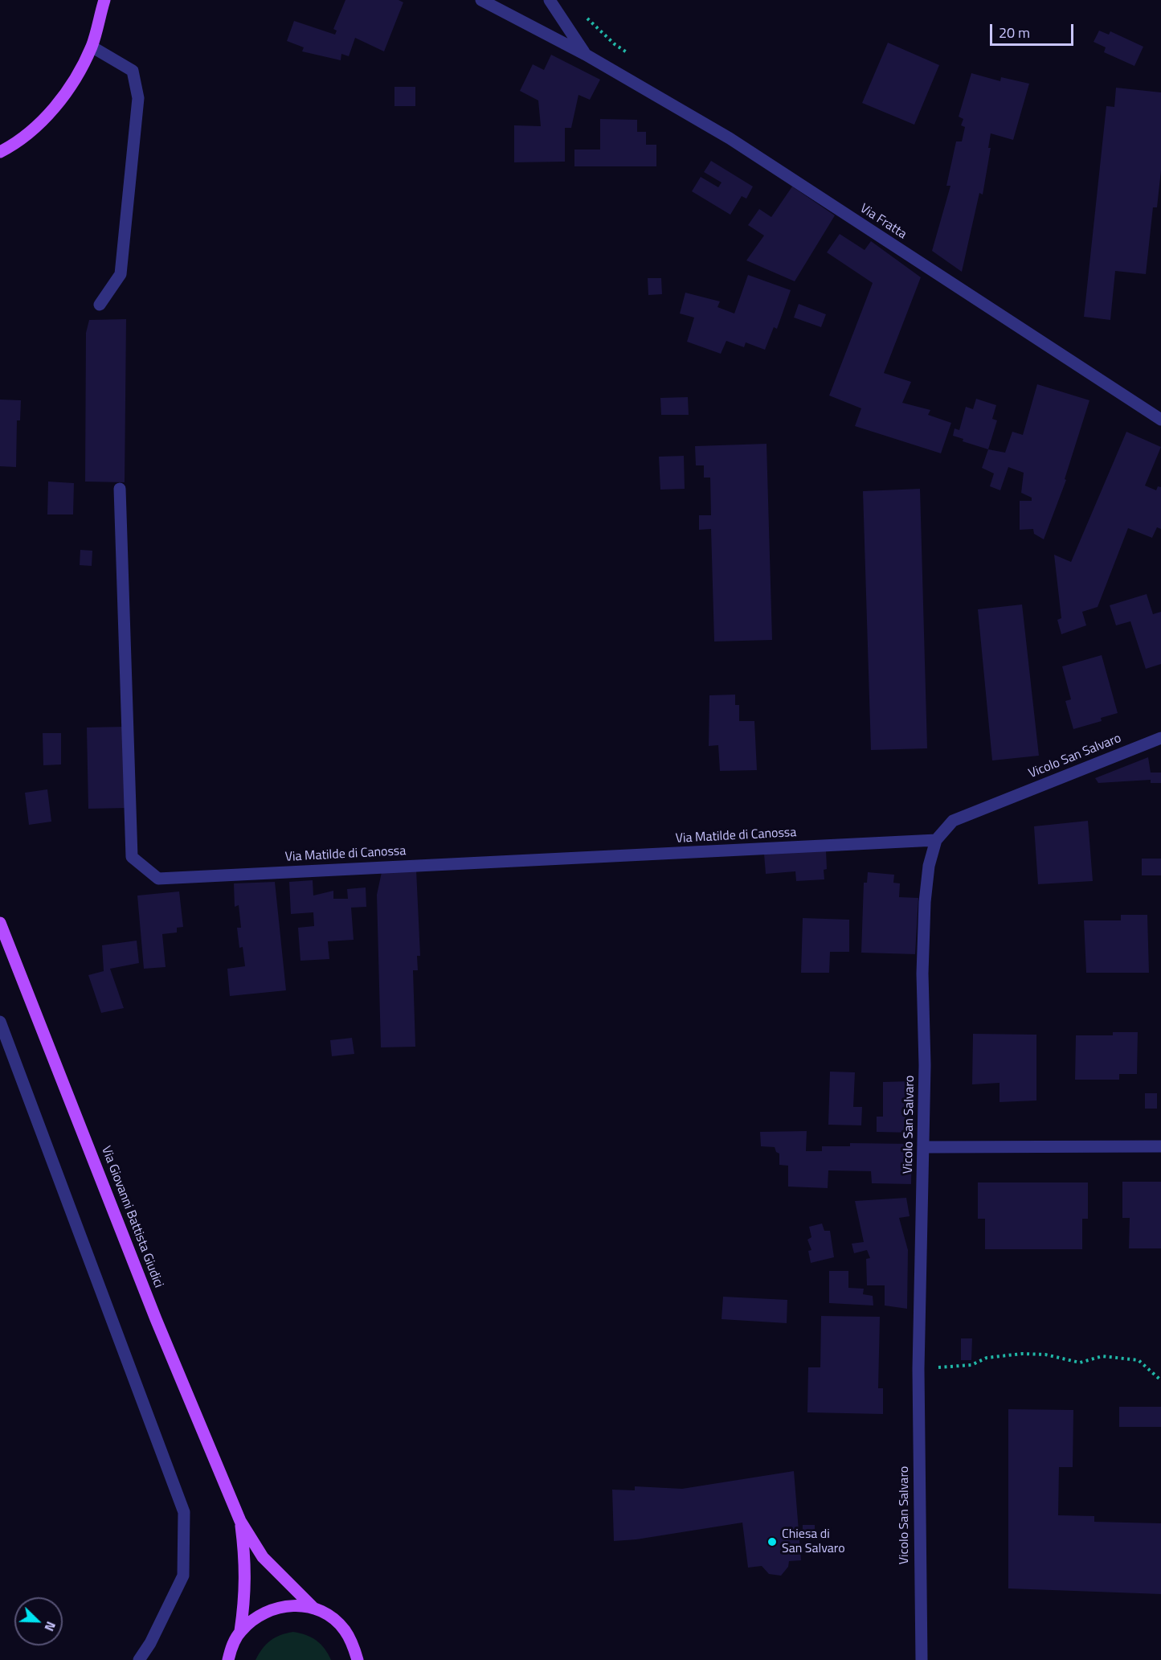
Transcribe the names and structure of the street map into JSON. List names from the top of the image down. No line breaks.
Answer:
{"streets":{"main road":["Via Giovanni Battista Giudici"],"street":["Via Fratta","Vicolo San Salvaro","Via Matilde di Canossa"]},"crossings":[["Vicolo San Salvaro","Via Matilde di Canossa"]],"places":["Chiesa di San Salvaro"],"scale_bar":"20 m","north":"bottom right"}
